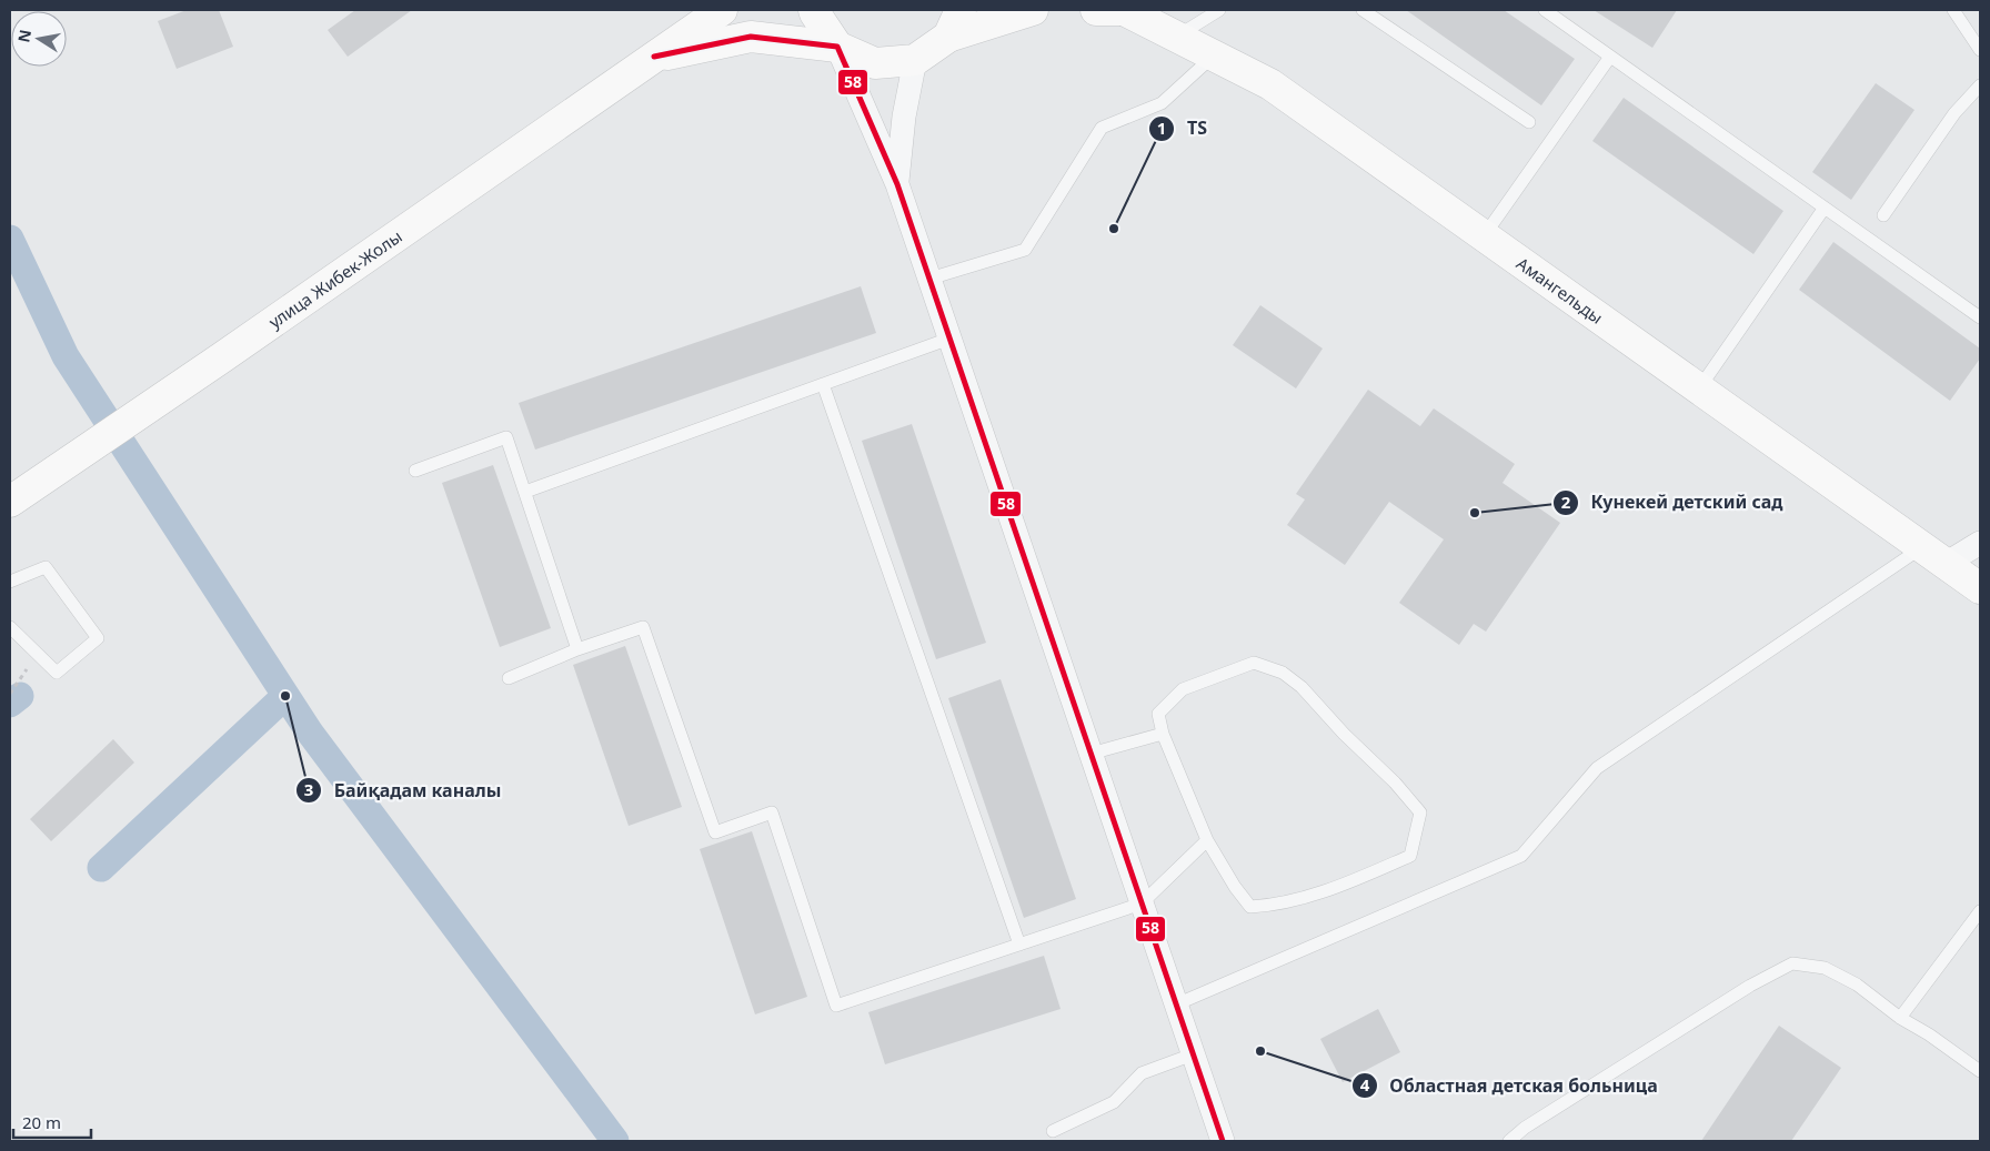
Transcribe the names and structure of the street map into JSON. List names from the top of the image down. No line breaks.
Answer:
{"streets":{"main road":["улица Жибек-Жолы","Амангельды"]},"places":["TS","Кунекей детский сад","Байқадам каналы","Областная детская больница"],"lines":["transit line 58"],"scale_bar":"20 m","north":"left"}
